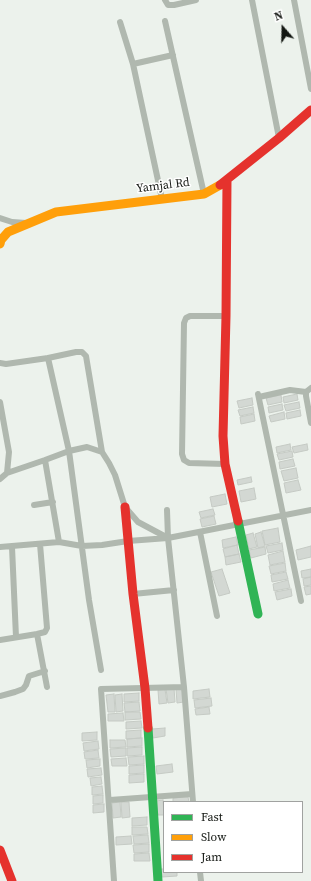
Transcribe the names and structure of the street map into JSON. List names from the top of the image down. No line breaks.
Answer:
{"streets":{"street":["Yamjal Rd"]},"legend":["Fast","Slow","Jam"],"north":"top"}
